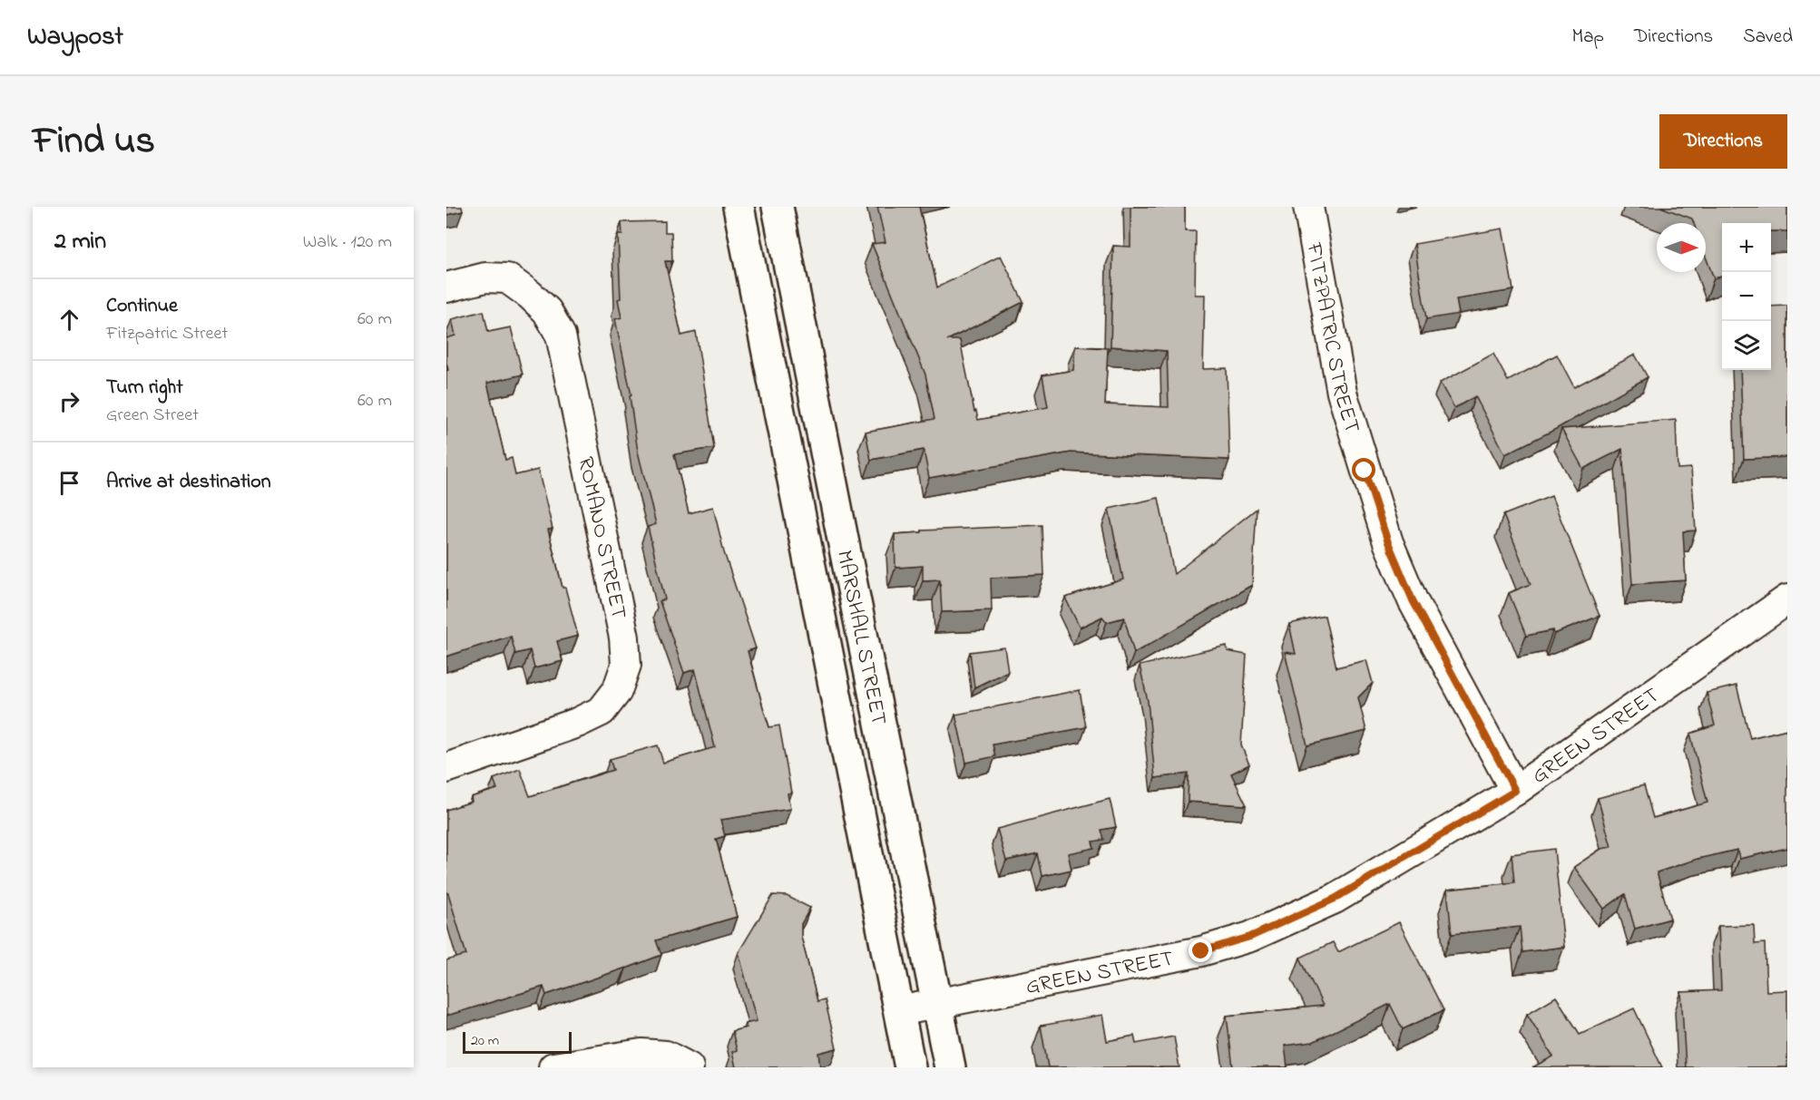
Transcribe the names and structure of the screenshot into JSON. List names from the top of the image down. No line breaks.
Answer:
{"streets":{"street":["FITZPATRIC STREET","ROMANO STREET","MARSHALL STREET","GREEN STREET"]},"crossings":[["FITZPATRIC STREET","GREEN STREET"],["MARSHALL STREET","GREEN STREET"]],"scale_bar":"20 m","north":"right","page":{"header":"Waypost","nav":["Map","Directions","Saved"],"title":"Find us","buttons":"Directions","heading":["2 min","Walk · 120 m"],"map_buttons":["+","−"],"list":[["Continue","Fitzpatric Street","60 m"],["Turn right","Green Street","60 m"],"Arrive at destination"],"scale":"20 m"}}
